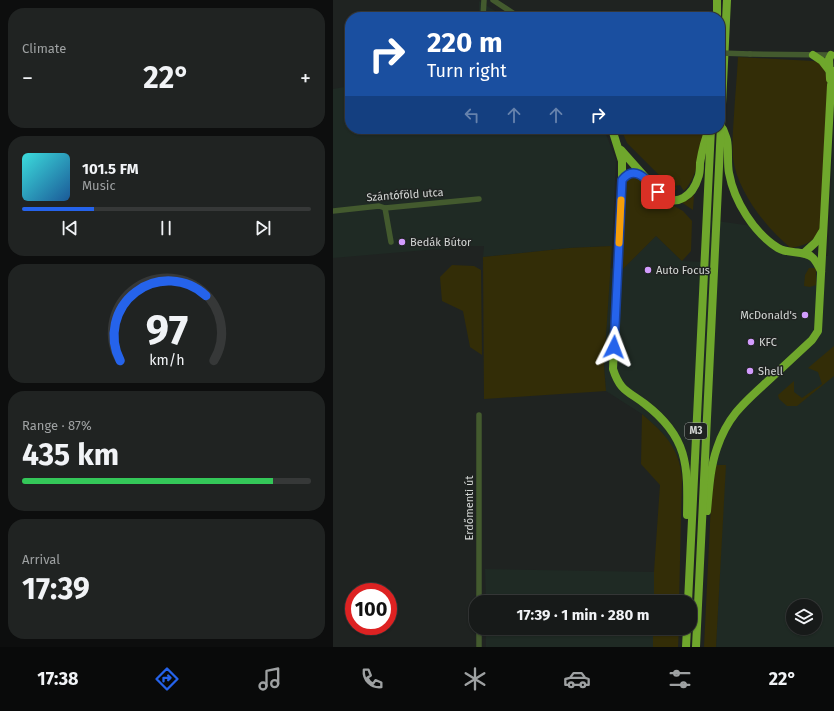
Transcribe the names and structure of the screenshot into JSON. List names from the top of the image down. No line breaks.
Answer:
{"streets":{"highway":["M3"],"street":["Szántóföld utca","Erdőmenti út"]},"places":["Bedák Bútor","Auto Focus","McDonald's","KFC","Shell"],"page":{"tile":["Climate",["Range · 87%","435 km"],["Arrival","17:39"]],"turn":["220 m","Turn right"],"heat":["−","22°","+"],"song":["101.5 FM","Music"],"limit":"100","trip":"17:39 · 1 min · 280 m","tabs":["17:38","22°"],"gauge":["97","km/h"]}}
